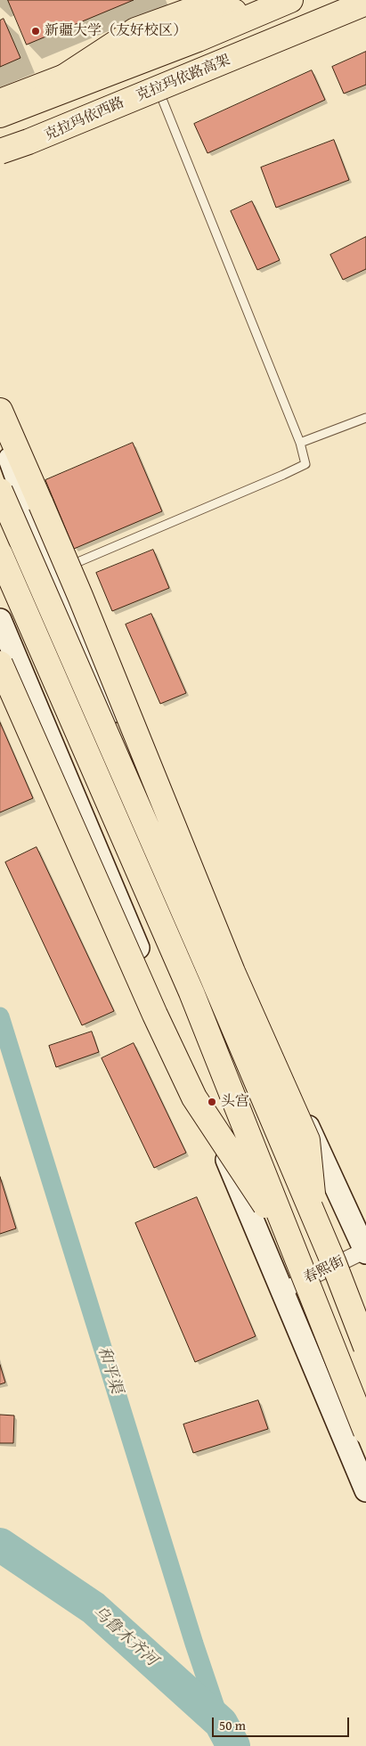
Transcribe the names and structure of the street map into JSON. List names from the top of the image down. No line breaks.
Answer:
{"streets":{"main road":["克拉玛依路高架","克拉玛依西路"],"street":["春熙街"]},"crossings":[["克拉玛依路高架","克拉玛依西路"]],"water":["和平渠","乌鲁木齐河"],"places":["新疆大学（友好校区）","头宫"],"scale_bar":"50 m"}
